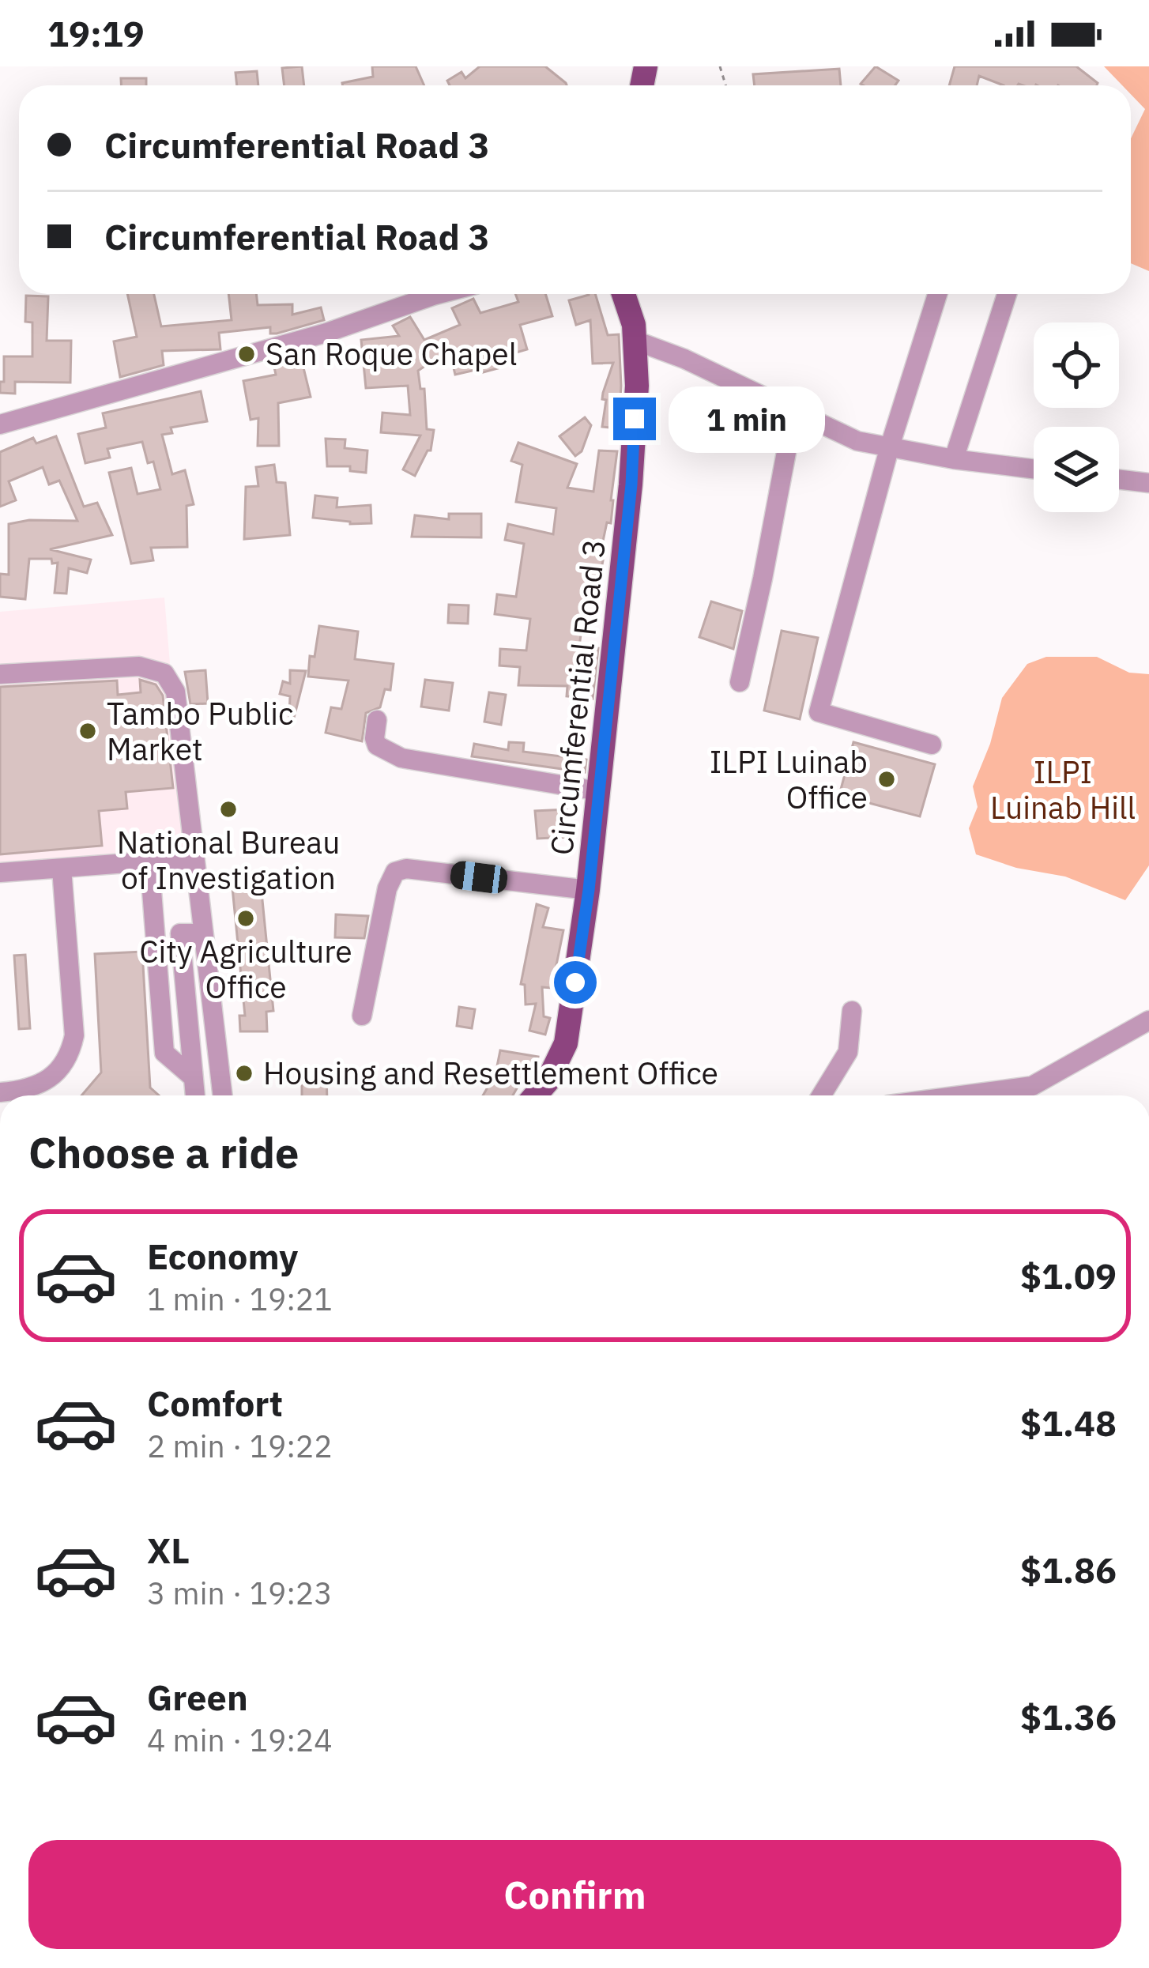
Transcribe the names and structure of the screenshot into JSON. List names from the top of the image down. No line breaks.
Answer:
{"streets":{"main road":["Circumferential Road 3"]},"parks":["ILPI Luinab Hill"],"places":["San Roque Chapel","Tambo Public Market","ILPI Luinab Office","National Bureau of Investigation","City Agriculture Office","Housing and Resettlement Office"],"page":{"status":"19:19","banner":["Circumferential Road 3","Circumferential Road 3"],"bubble":"1 min","heading":"Choose a ride","list":[{"name":"Economy","note":"1 min · 19:21","value":"$1.09"},{"name":"Comfort","note":"2 min · 19:22","value":"$1.48"},{"name":"XL","note":"3 min · 19:23","value":"$1.86"},{"name":"Green","note":"4 min · 19:24","value":"$1.36"}],"buttons":"Confirm"}}
